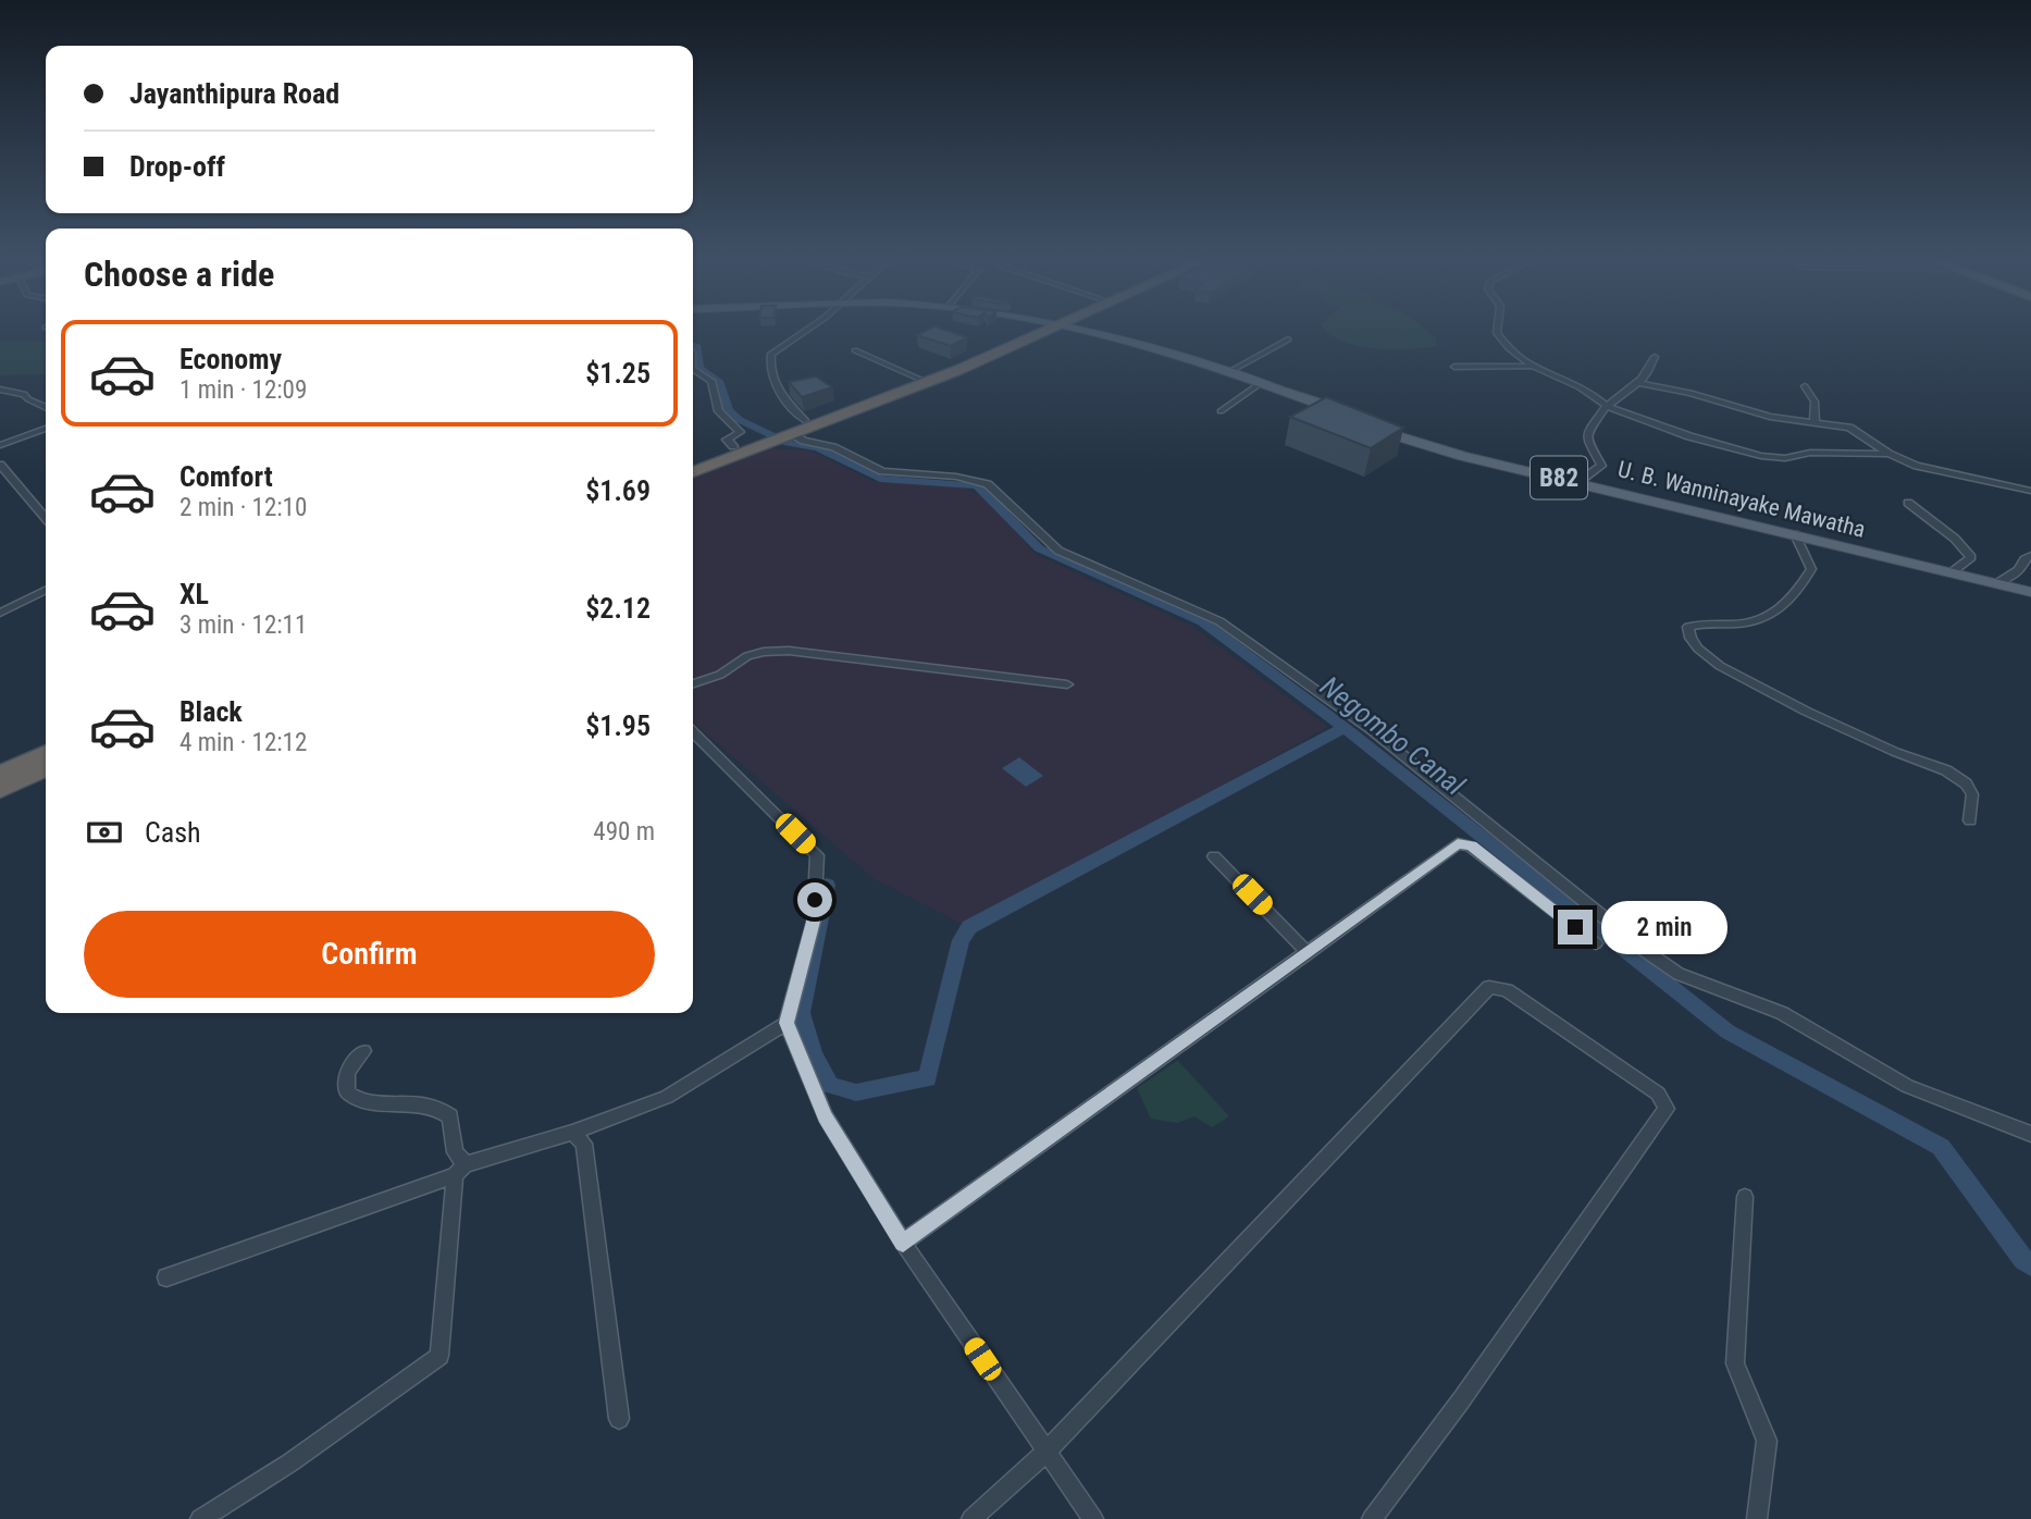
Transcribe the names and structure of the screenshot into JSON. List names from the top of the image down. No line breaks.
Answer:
{"streets":{"main road":["B82","U. B. Wanninayake Mawatha"]},"water":["Negombo Canal"],"page":{"banner":["Jayanthipura Road","Drop-off"],"heading":"Choose a ride","list":[{"name":"Economy","note":"1 min · 12:09","value":"$1.25"},{"name":"Comfort","note":"2 min · 12:10","value":"$1.69"},{"name":"XL","note":"3 min · 12:11","value":"$2.12"},{"name":"Black","note":"4 min · 12:12","value":"$1.95"}],"pay":["Cash","490 m"],"buttons":"Confirm","bubble":"2 min"}}
